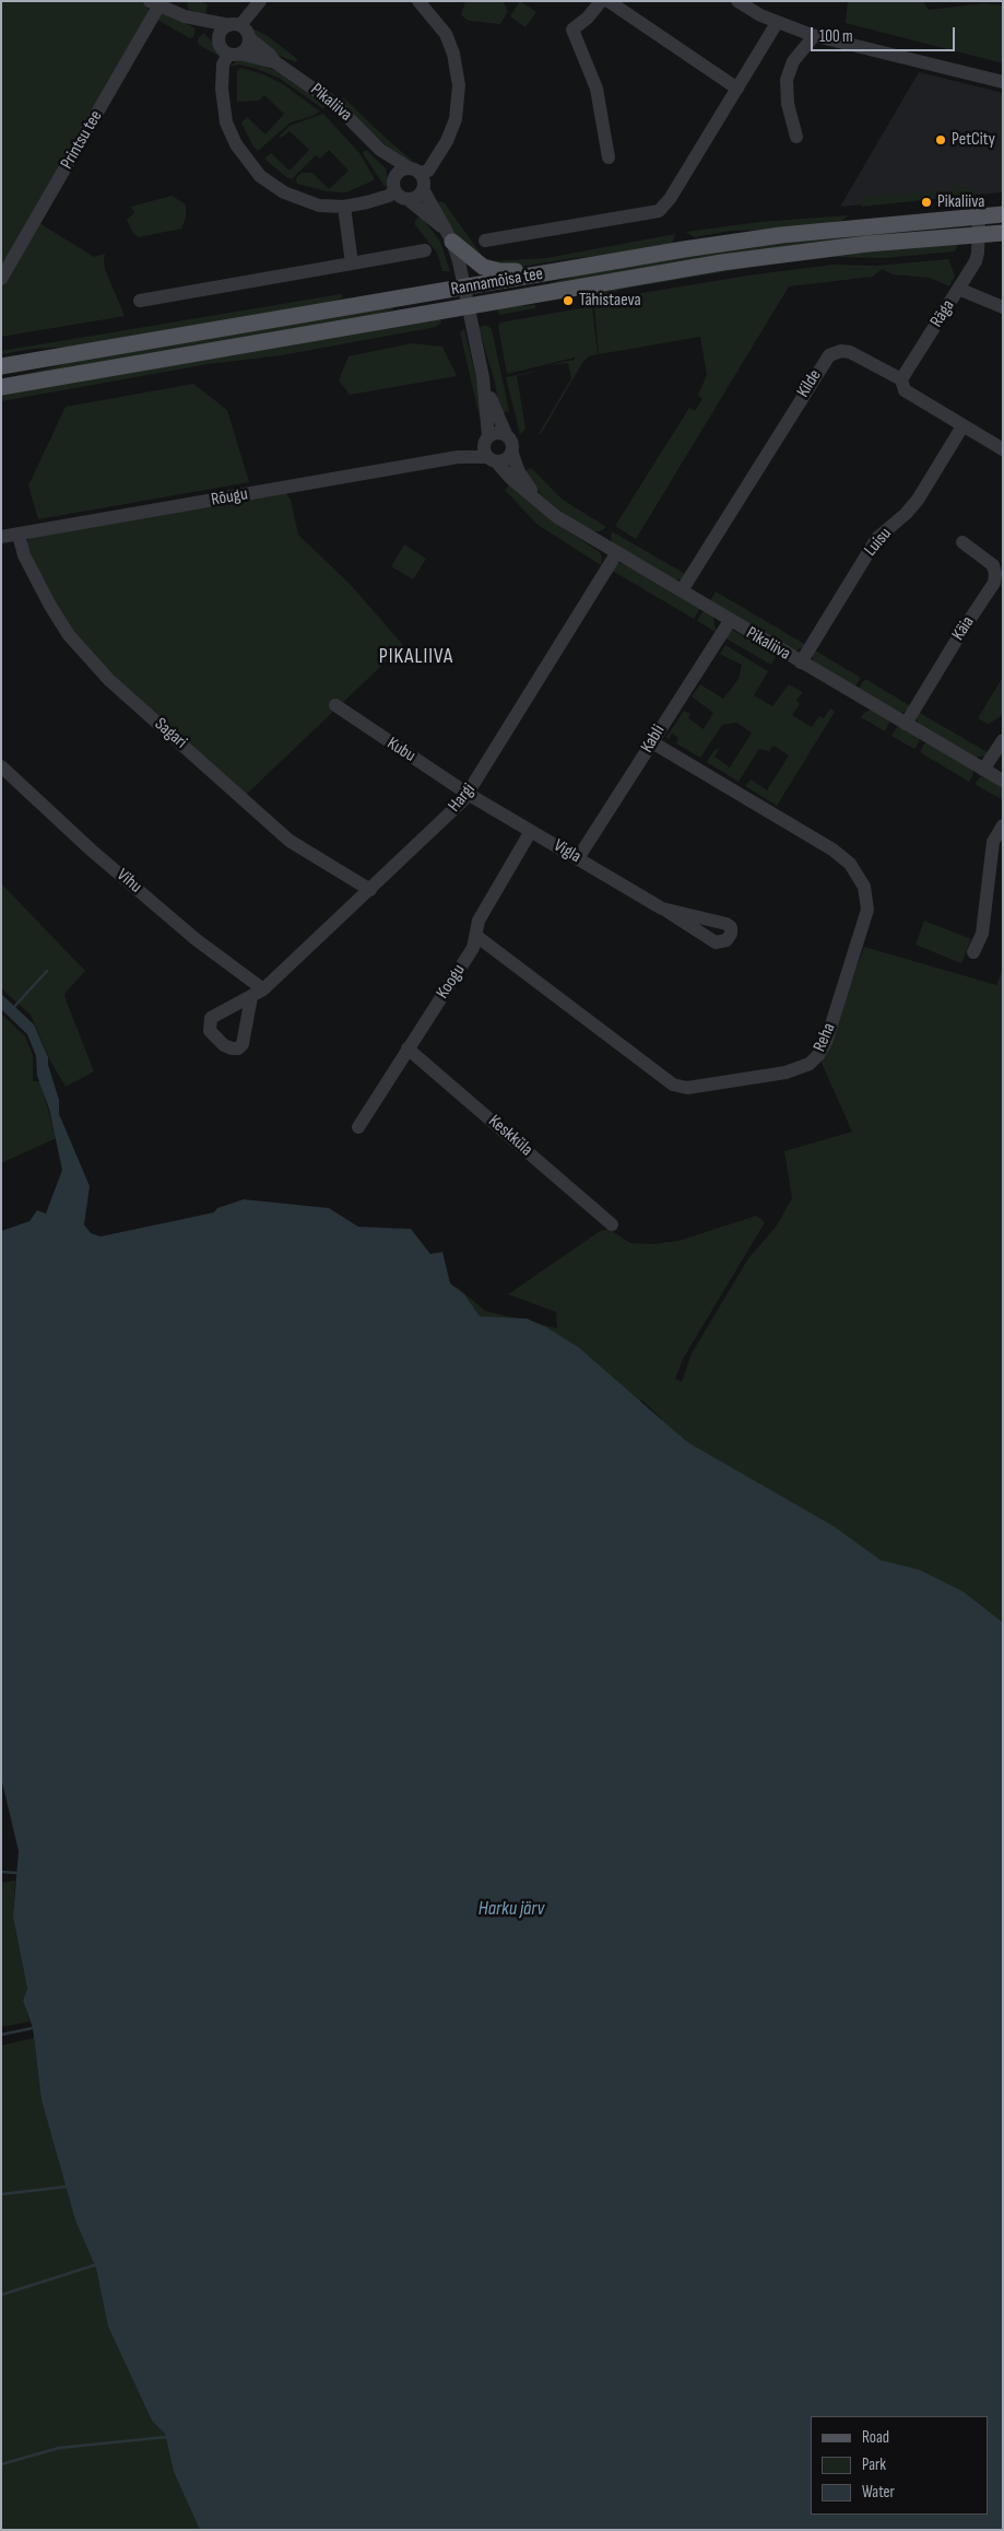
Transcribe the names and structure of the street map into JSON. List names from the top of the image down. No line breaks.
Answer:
{"streets":{"main road":["Rannamõisa tee"],"street":["Pikaliiva","Printsu tee","Räga","Kilde","Rõugu","Luisu","Käia","Sagari","Kabli","Kubu","Hargi","Vigla","Vihu","Koogu","Reha","Keskküla"]},"crossings":[["Pikaliiva","Rannamõisa tee"],["Pikaliiva","Kilde"],["Pikaliiva","Rõugu"],["Pikaliiva","Luisu"],["Pikaliiva","Käia"],["Pikaliiva","Kabli"],["Pikaliiva","Hargi"],["Räga","Kilde"],["Kilde","Luisu"],["Rõugu","Sagari"],["Sagari","Hargi"],["Kabli","Vigla"],["Kabli","Reha"],["Kubu","Hargi"],["Kubu","Vigla"],["Hargi","Vigla"],["Hargi","Vihu"],["Vigla","Koogu"],["Koogu","Reha"],["Koogu","Keskküla"]],"districts":["PIKALIIVA"],"water":["Harku järv"],"places":["PetCity","Pikaliiva","Tähistaeva"],"legend":["Road","Park","Water"],"scale_bar":"100 m"}
